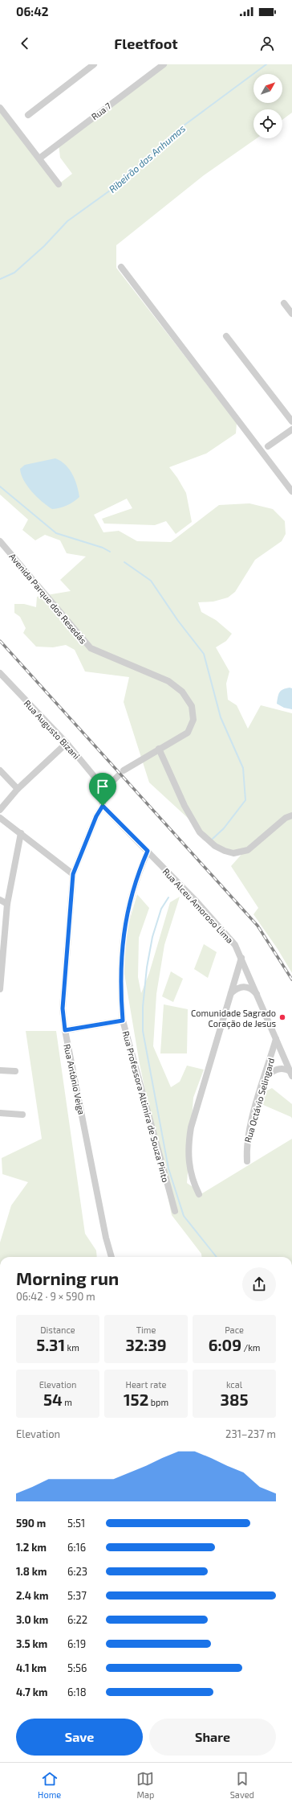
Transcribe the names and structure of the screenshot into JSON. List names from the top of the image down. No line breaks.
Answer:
{"streets":{"street":["Rua 7","Avenida Parque dos Resedás","Rua Augusto Bizani","Rua Alceu Amoroso Lima","Rua Antônio Veiga","Rua Octávio Selingard","Rua Professora Altimira de Souza Pinto"]},"crossings":[["Rua Augusto Bizani","Rua Antônio Veiga"],["Rua Alceu Amoroso Lima","Rua Antônio Veiga"],["Rua Alceu Amoroso Lima","Rua Octávio Selingard"],["Rua Alceu Amoroso Lima","Rua Professora Altimira de Souza Pinto"]],"water":["Ribeirão das Anhumas"],"places":["Comunidade Sagrado Coração de Jesus"],"north":"top right","page":{"status":"06:42","header":"Fleetfoot","heading":["Morning run","06:42 · 9 × 590 m"],"stats":[["Distance","5.31 km"],["Time","32:39"],["Pace","6:09 /km"],["Elevation","54 m"],["Heart rate","152 bpm"],["kcal","385"]],"chart":["Elevation","231–237 m"],"list":[{"name":"590 m","note":"5:51"},{"name":"1.2 km","note":"6:16"},{"name":"1.8 km","note":"6:23"},{"name":"2.4 km","note":"5:37"},{"name":"3.0 km","note":"6:22"},{"name":"3.5 km","note":"6:19"},{"name":"4.1 km","note":"5:56"},{"name":"4.7 km","note":"6:18"}],"buttons":["Save","Share"],"tabs":["Home","Map","Saved"]}}
